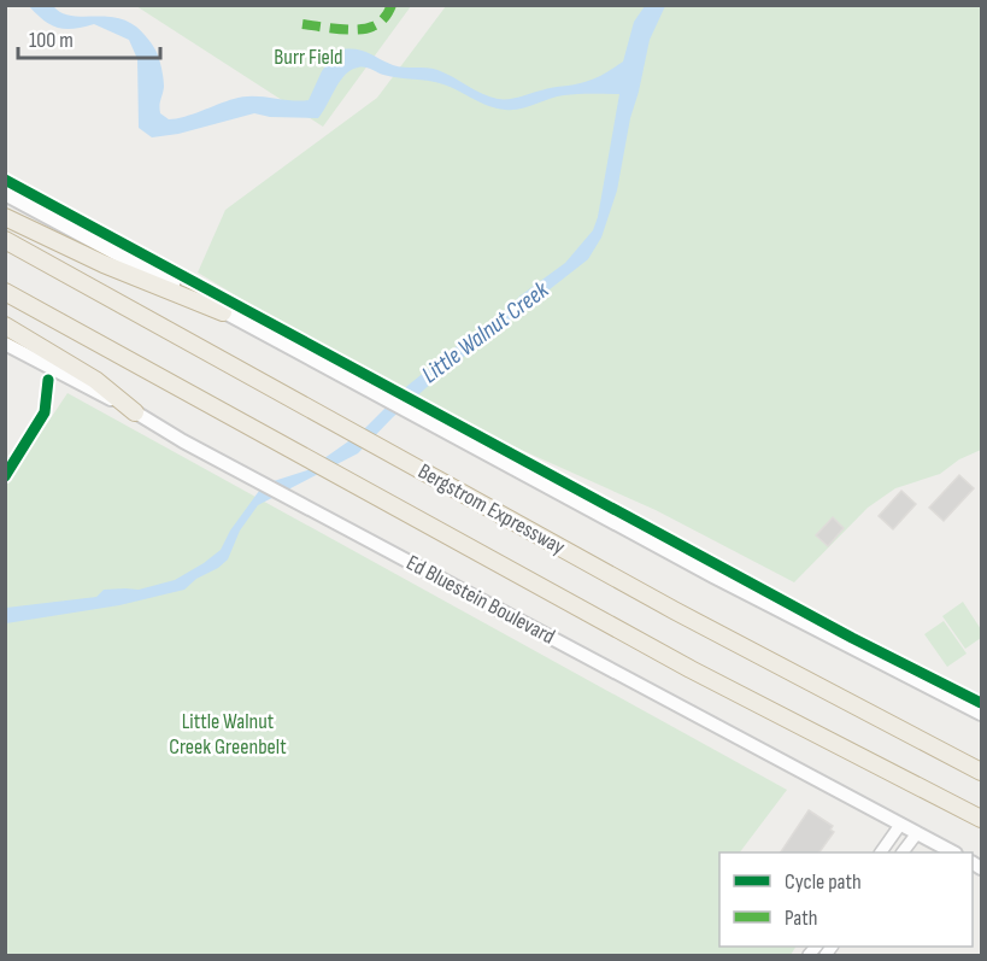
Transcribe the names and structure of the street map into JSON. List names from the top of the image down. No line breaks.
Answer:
{"streets":{"highway":["Bergstrom Expressway"],"main road":["Ed Bluestein Boulevard"]},"water":["Little Walnut Creek"],"parks":["Burr Field","Little Walnut Creek Greenbelt"],"legend":["Cycle path","Path"],"scale_bar":"100 m"}
